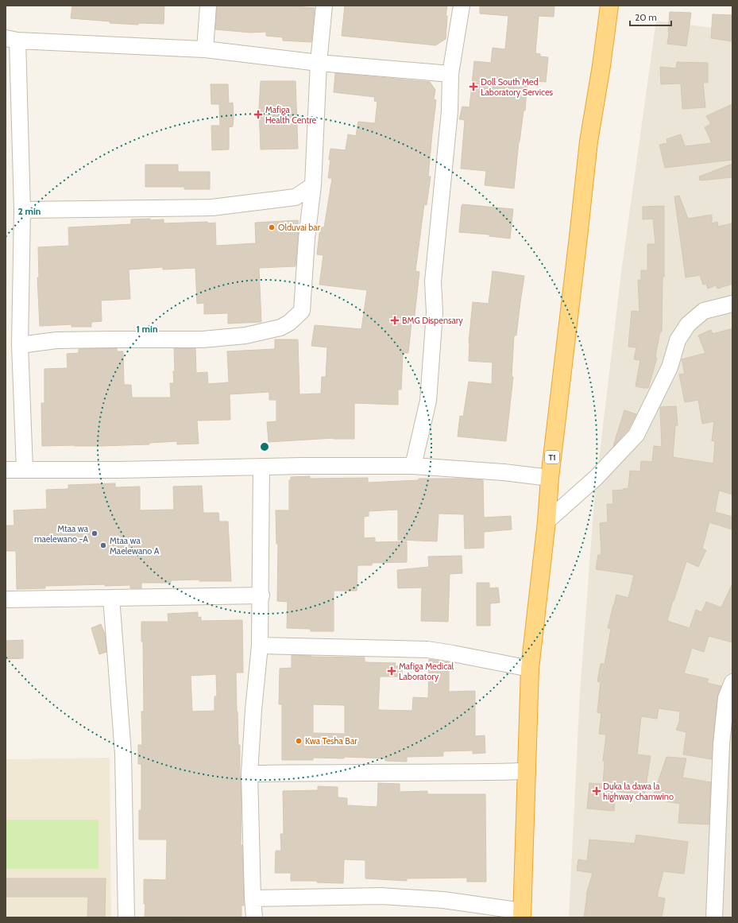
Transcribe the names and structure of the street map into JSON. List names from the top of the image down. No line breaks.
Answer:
{"streets":{"highway":["T1"]},"places":{"health":["Doll South Med Laboratory Services","Mafiga Health Centre","BMG Dispensary","Mafiga Medical Laboratory","Duka la dawa la highway chamwino"],"other":["Olduvai bar","Mtaa wa maelewano -A","Mtaa wa Maelewano A","Kwa Tesha Bar"]},"scale_bar":"20 m","rings":["2 min","1 min"]}
